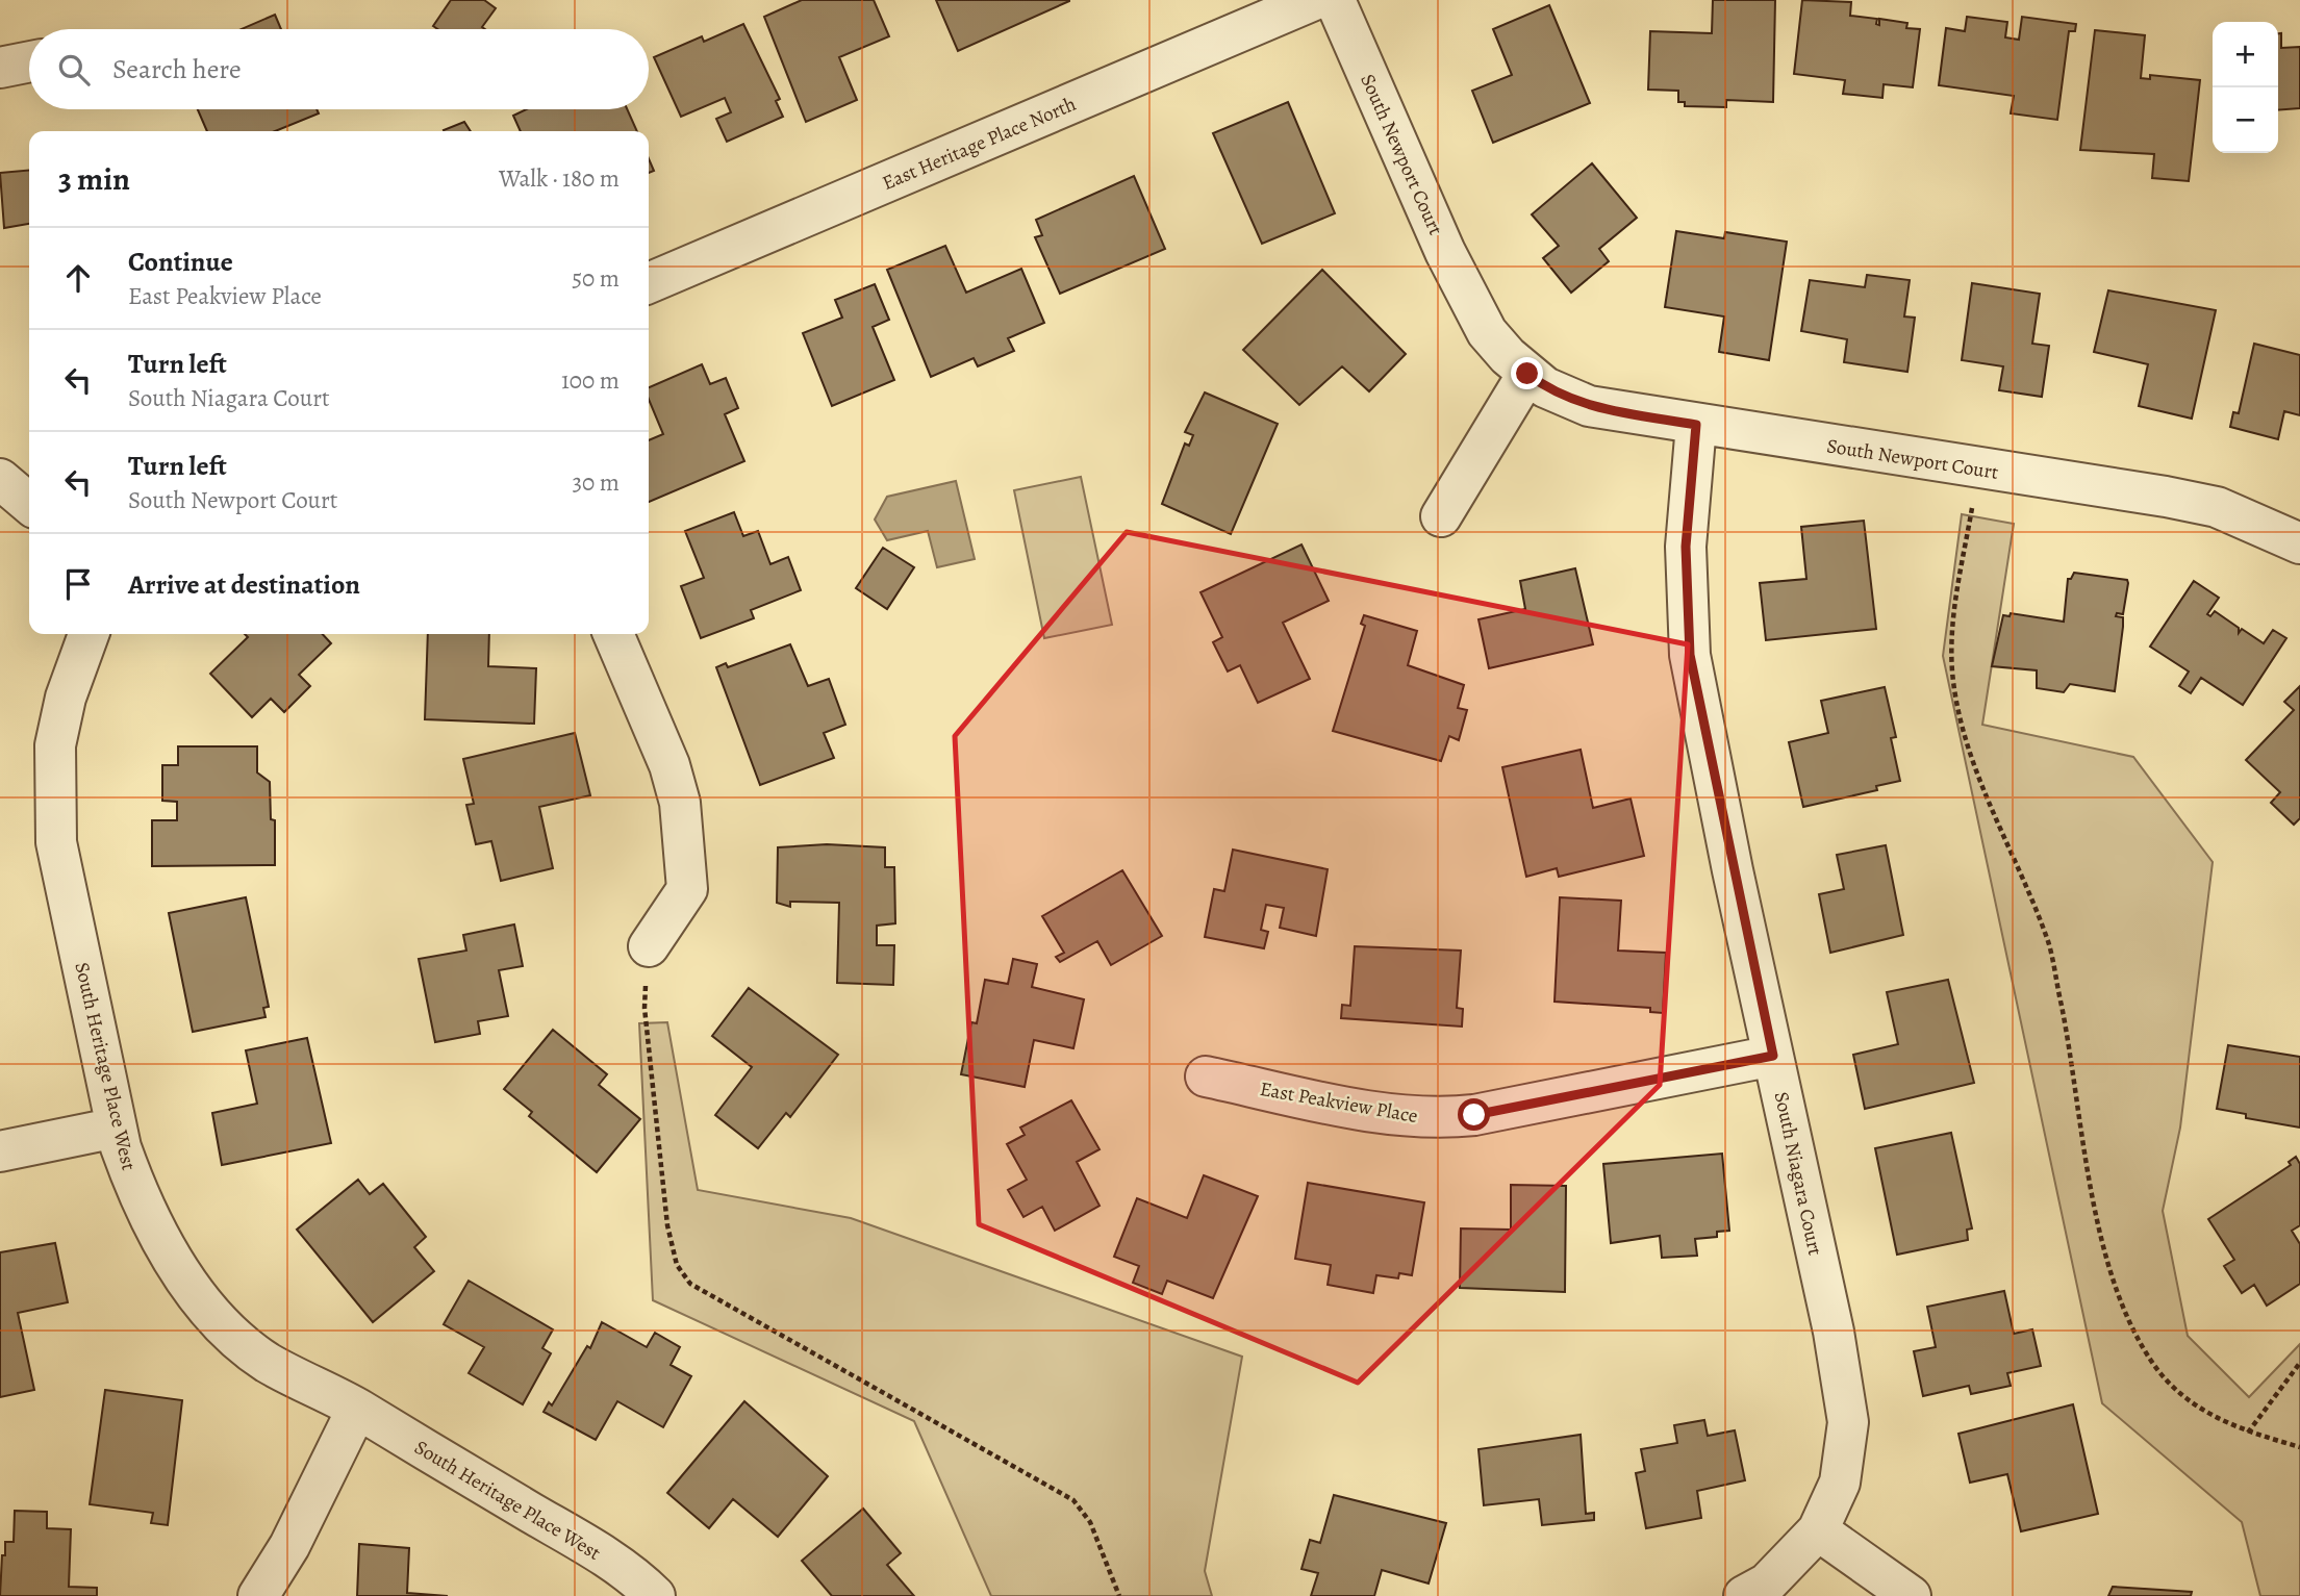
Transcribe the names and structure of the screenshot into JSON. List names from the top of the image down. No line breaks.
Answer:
{"streets":{"street":["East Heritage Place North","South Newport Court","South Heritage Place West","East Peakview Place","South Niagara Court"]},"crossings":[["South Newport Court","South Niagara Court"],["East Peakview Place","South Niagara Court"]],"page":{"map_buttons":["+","−"],"search":"Search here","heading":["3 min","Walk · 180 m"],"list":[["Continue","East Peakview Place","50 m"],["Turn left","South Niagara Court","100 m"],["Turn left","South Newport Court","30 m"],"Arrive at destination"]}}
